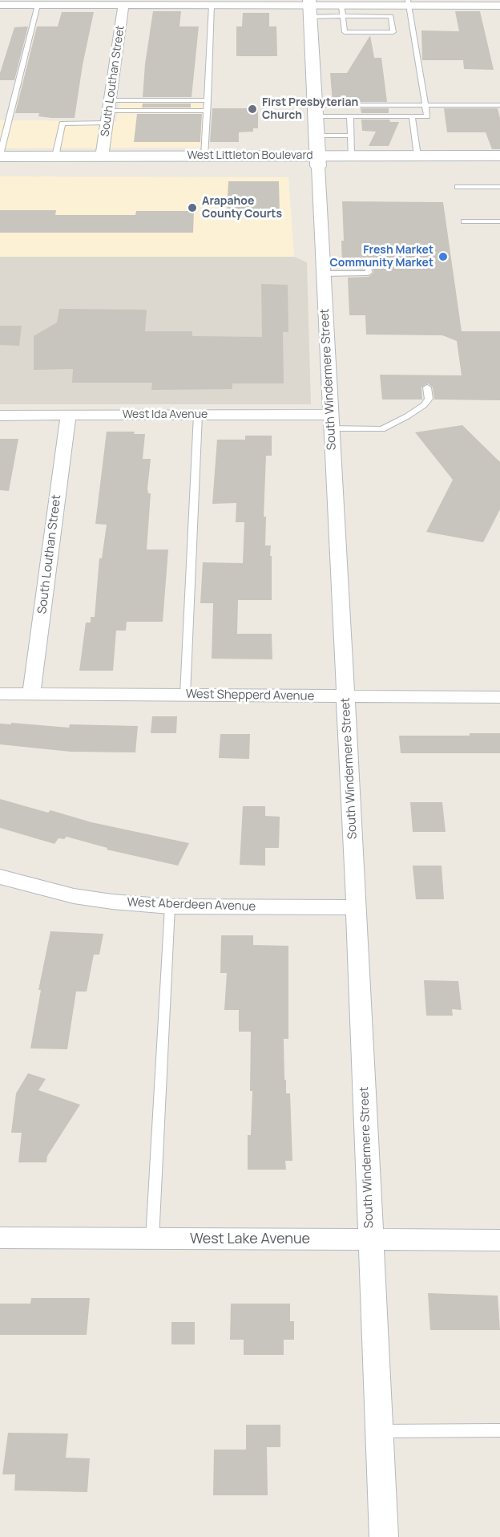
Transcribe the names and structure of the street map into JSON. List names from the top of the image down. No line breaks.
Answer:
{"streets":{"main road":["West Littleton Boulevard"],"street":["South Louthan Street","South Windermere Street","West Ida Avenue","West Shepperd Avenue","West Aberdeen Avenue","West Lake Avenue"]},"crossings":[["South Louthan Street","West Littleton Boulevard"],["South Louthan Street","West Ida Avenue"],["South Louthan Street","West Shepperd Avenue"],["West Littleton Boulevard","South Windermere Street"],["South Windermere Street","West Ida Avenue"],["South Windermere Street","West Shepperd Avenue"],["South Windermere Street","West Aberdeen Avenue"],["South Windermere Street","West Lake Avenue"]],"places":["First Presbyterian Church","Arapahoe County Courts","Fresh Market Community Market"]}
